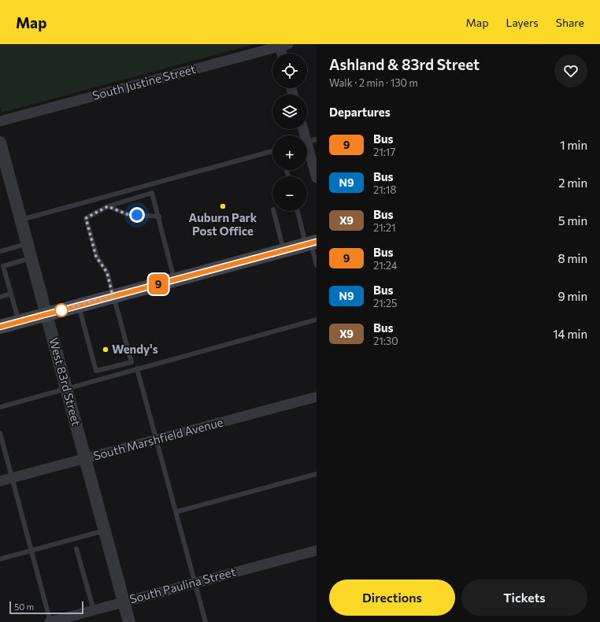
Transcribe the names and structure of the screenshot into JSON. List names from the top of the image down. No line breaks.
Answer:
{"streets":{"street":["South Justine Street","West 83rd Street","South Marshfield Avenue","South Paulina Street"]},"crossings":[["West 83rd Street","South Marshfield Avenue"],["West 83rd Street","South Paulina Street"]],"places":["Auburn Park Post Office","Wendy's"],"lines":["bus line 9"],"scale_bar":"50 m","page":{"header":"Map","nav":["Map","Layers","Share"],"on_map":"9","heading":[["Ashland & 83rd Street","Walk · 2 min · 130 m"],"Departures"],"map_buttons":["+","−"],"list":[{"mark":"9","name":"Bus","note":"21:17","value":"1 min"},{"mark":"N9","name":"Bus","note":"21:18","value":"2 min"},{"mark":"X9","name":"Bus","note":"21:21","value":"5 min"},{"mark":"9","name":"Bus","note":"21:24","value":"8 min"},{"mark":"N9","name":"Bus","note":"21:25","value":"9 min"},{"mark":"X9","name":"Bus","note":"21:30","value":"14 min"}],"buttons":["Directions","Tickets"],"scale":"50 m"}}
